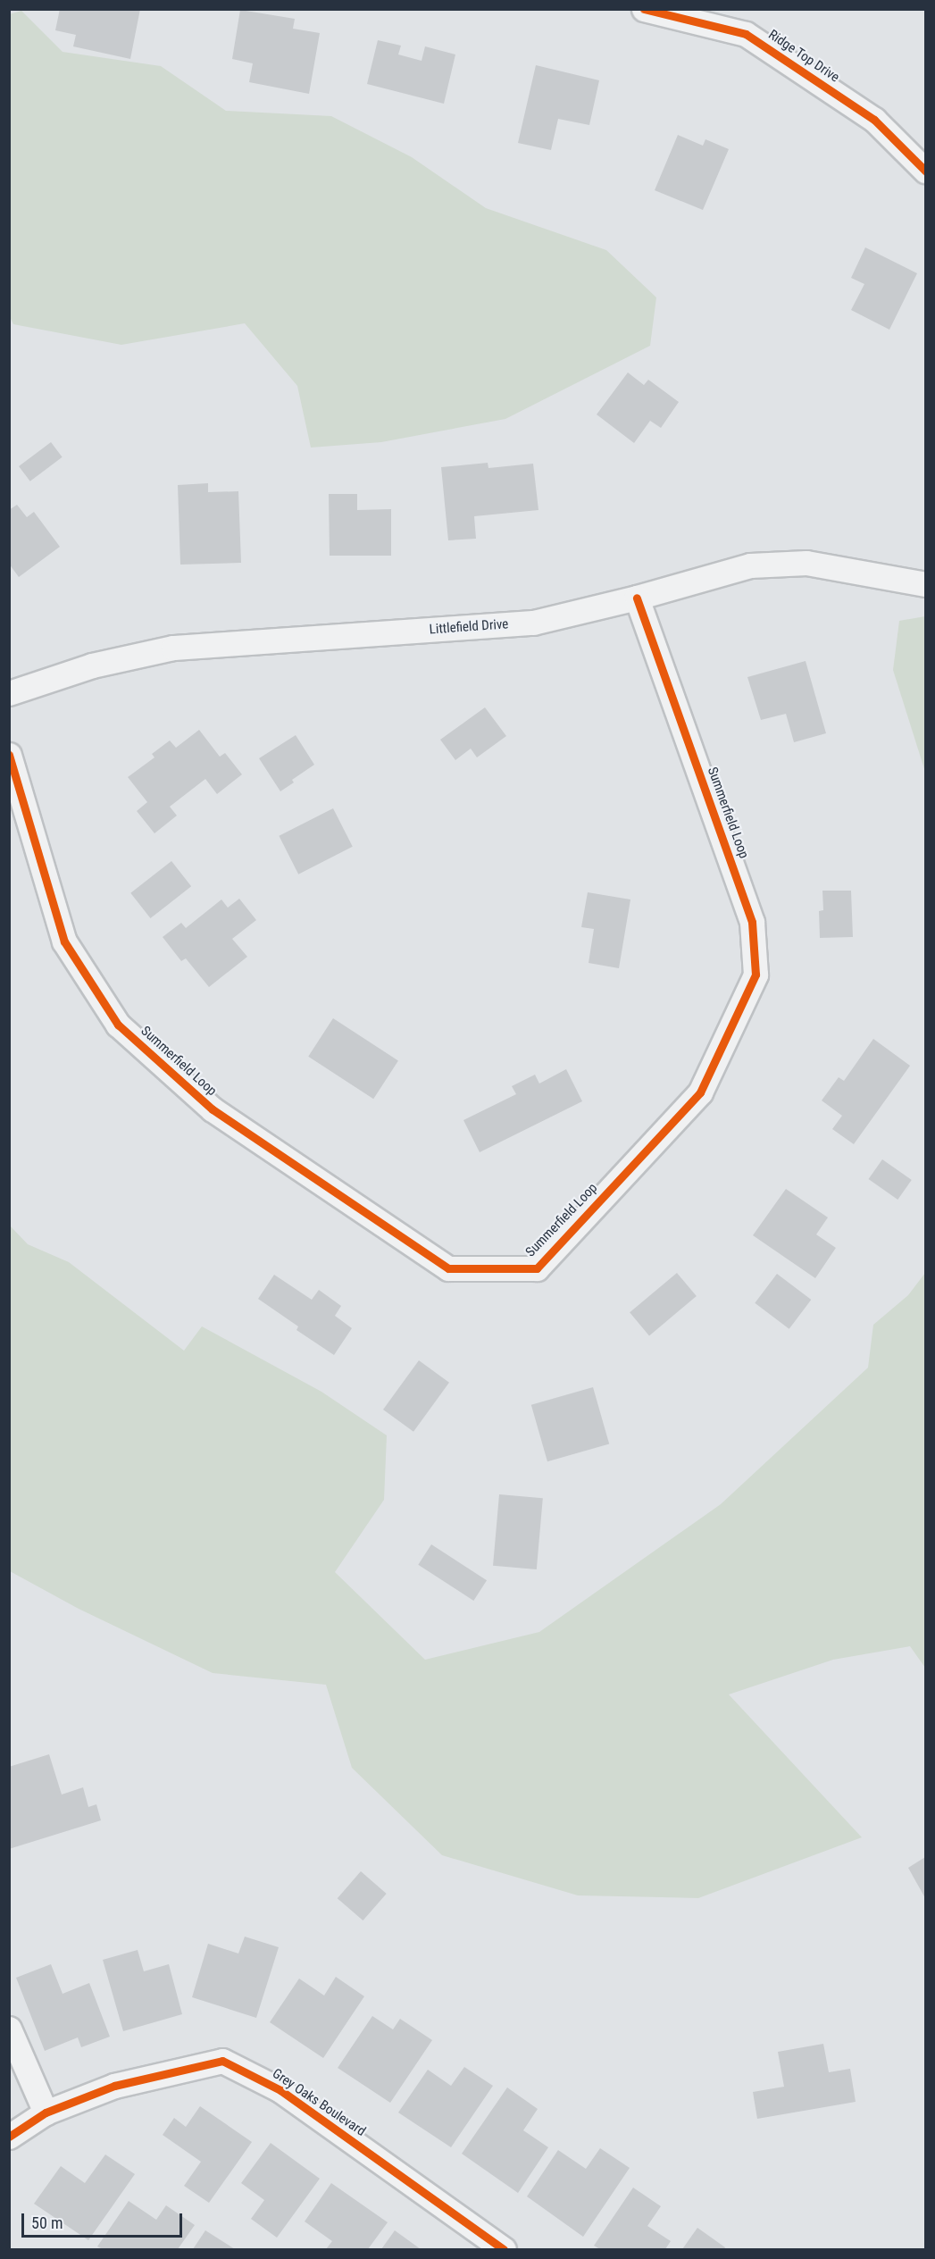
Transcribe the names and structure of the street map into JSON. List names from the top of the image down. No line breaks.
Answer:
{"streets":{"street":["Ridge Top Drive","Littlefield Drive","Summerfield Loop","Grey Oaks Boulevard"]},"crossings":[["Littlefield Drive","Summerfield Loop"]],"scale_bar":"50 m"}
